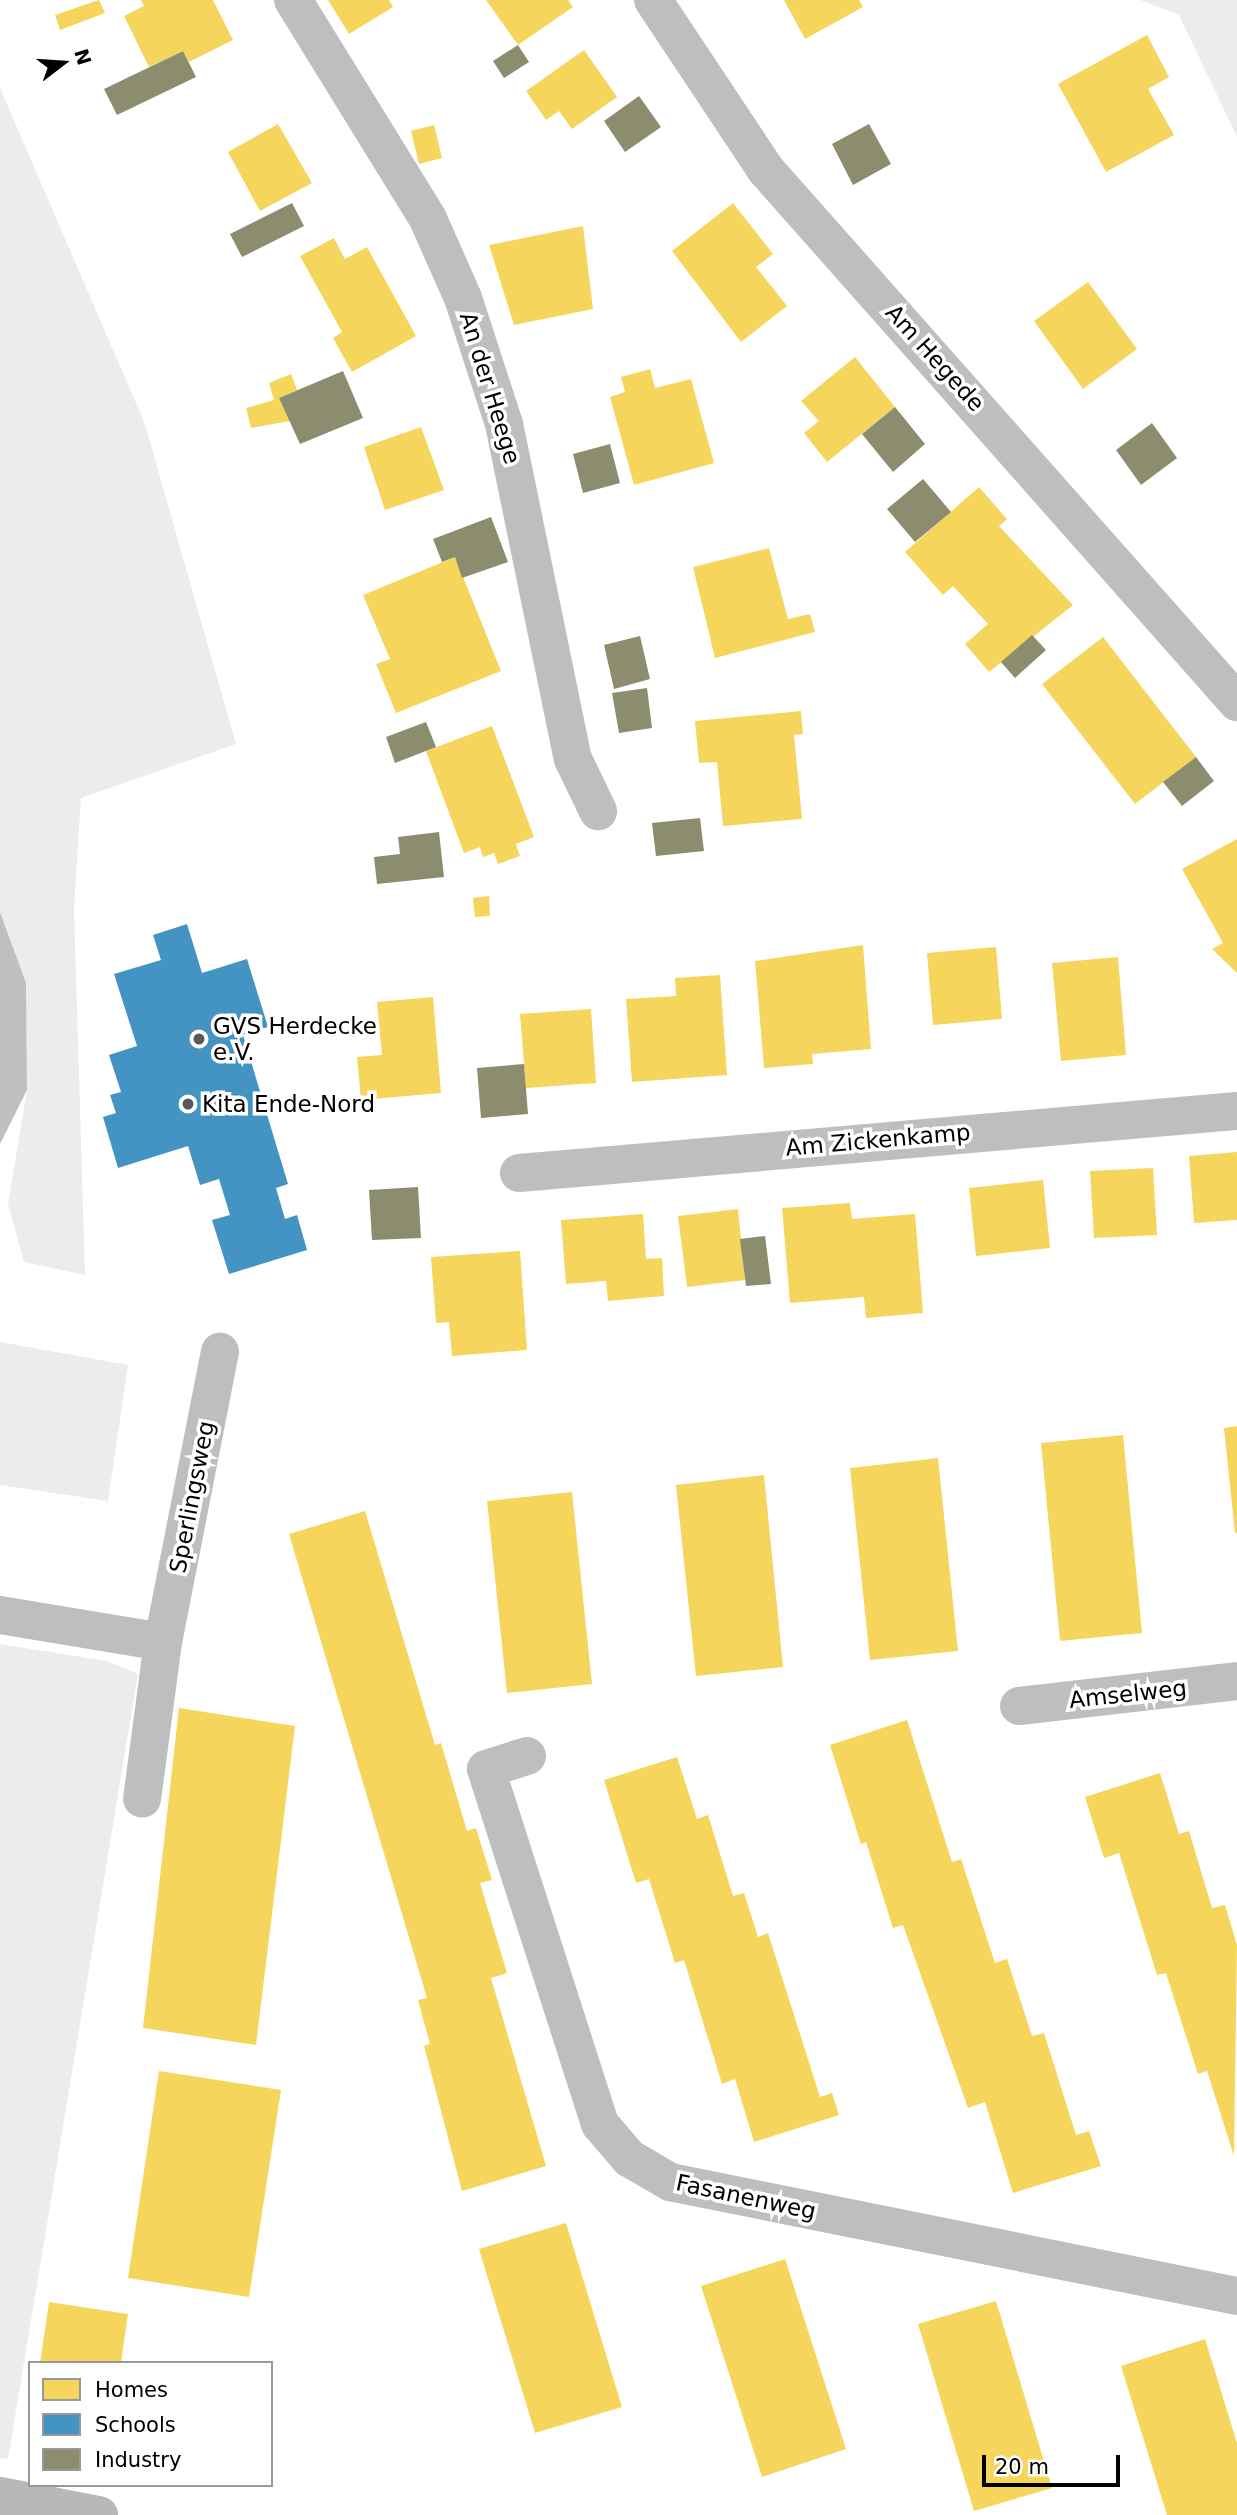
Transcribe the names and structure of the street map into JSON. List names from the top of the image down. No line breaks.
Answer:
{"streets":{"street":["Am Hegede","An der Heege","Am Zickenkamp","Sperlingsweg","Amselweg","Fasanenweg"]},"places":["GVS Herdecke e.V.","Kita Ende-Nord"],"legend":["Homes","Schools","Industry"],"scale_bar":"20 m","north":"right"}
